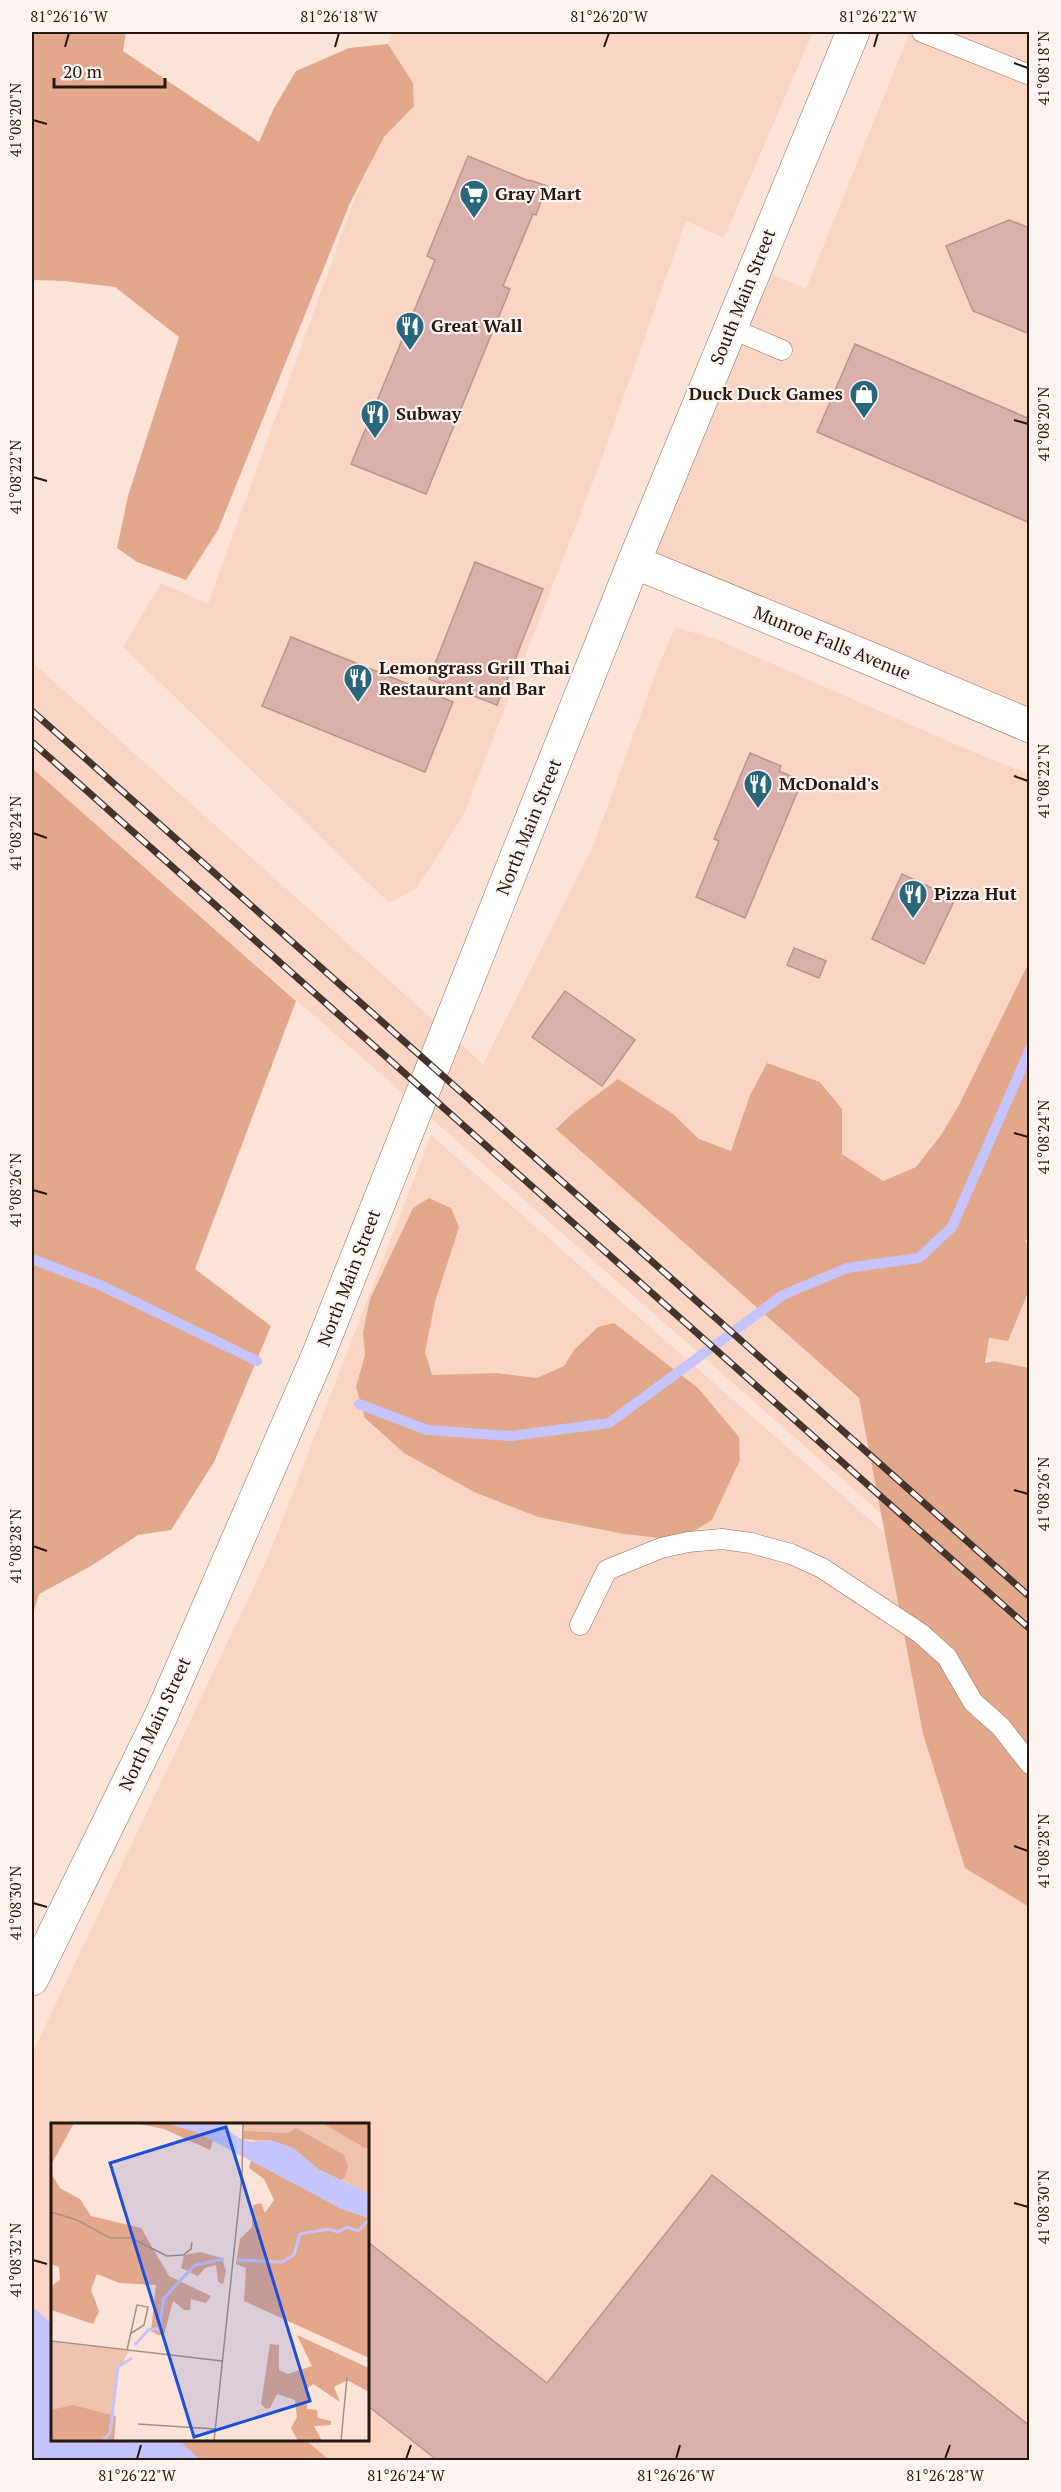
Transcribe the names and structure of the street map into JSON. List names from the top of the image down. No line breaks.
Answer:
{"streets":{"main road":["South Main Street","Munroe Falls Avenue","North Main Street"]},"crossings":[["South Main Street","Munroe Falls Avenue"],["South Main Street","North Main Street"],["Munroe Falls Avenue","North Main Street"]],"places":{"supermarket":["Gray Mart"],"restaurant":["Great Wall","Subway","Lemongrass Grill Thai Restaurant and Bar","McDonald's","Pizza Hut"],"shop":["Duck Duck Games"]},"scale_bar":"20 m","coordinates":["81°26'16\"W","81°26'18\"W","81°26'20\"W","81°26'22\"W","41°08'18\"N","41°08'20\"N","41°08'22\"N","41°08'24\"N","41°08'26\"N","41°08'28\"N","41°08'30\"N","41°08'32\"N","81°26'24\"W","81°26'26\"W","81°26'28\"W"]}
